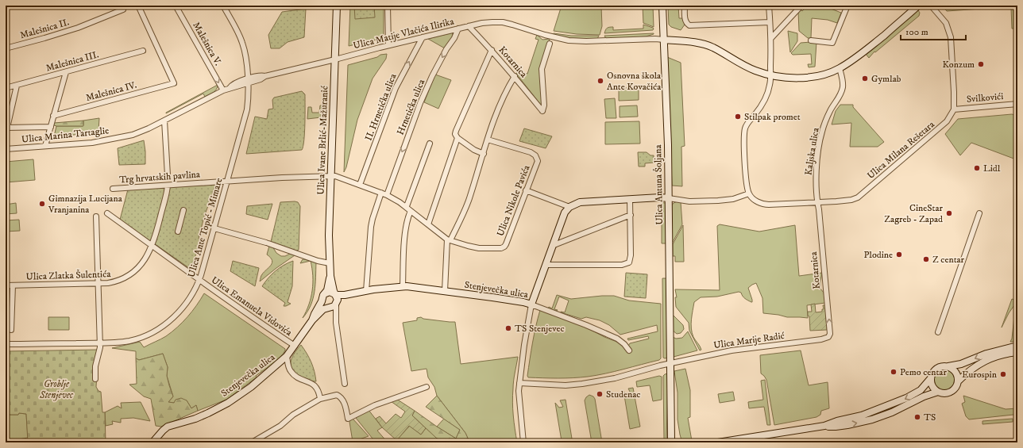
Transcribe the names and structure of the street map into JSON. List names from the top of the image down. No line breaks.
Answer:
{"streets":{"street":["Malešnica II.","Ulica Matije Vlačića Ilirika","Malešnica V.","Malešnica III.","Kotarnica","Malešnica IV.","Svilkovići","II. Hrnetićka ulica","Hrnetićka ulica","Ulica Marina Tartaglie","Ulica Ivane Brlić-Mažuranić","Ulica Milana Rešetara","Kaljska ulica","Trg hrvatskih pavlina","Ulica Antuna Šoljana","Ulica Nikole Pavića","Ulica Ante Topić - Mimare","Ulica Zlatka Šulentića","Stenjevečka ulica","Ulica Emanuela Vidovića","Ulica Marije Radić"]},"crossings":[["Ulica Matije Vlačića Ilirika","Kotarnica"],["Ulica Matije Vlačića Ilirika","II. Hrnetićka ulica"],["Ulica Matije Vlačića Ilirika","Hrnetićka ulica"],["Ulica Matije Vlačića Ilirika","Ulica Marina Tartaglie"],["Ulica Matije Vlačića Ilirika","Ulica Ivane Brlić-Mažuranić"],["Ulica Matije Vlačića Ilirika","Ulica Antuna Šoljana"],["Malešnica V.","Ulica Marina Tartaglie"],["Kotarnica","Ulica Milana Rešetara"],["Kotarnica","Kaljska ulica"],["Kotarnica","Ulica Marije Radić"],["Svilkovići","Ulica Milana Rešetara"],["II. Hrnetićka ulica","Ulica Nikole Pavića"],["Hrnetićka ulica","Ulica Nikole Pavića"],["Ulica Marina Tartaglie","Ulica Ivane Brlić-Mažuranić"],["Ulica Marina Tartaglie","Trg hrvatskih pavlina"],["Ulica Marina Tartaglie","Ulica Ante Topić - Mimare"],["Ulica Ivane Brlić-Mažuranić","Trg hrvatskih pavlina"],["Ulica Ivane Brlić-Mažuranić","Ulica Nikole Pavića"],["Ulica Ivane Brlić-Mažuranić","Stenjevečka ulica"],["Ulica Milana Rešetara","Kaljska ulica"],["Trg hrvatskih pavlina","Ulica Nikole Pavića"],["Trg hrvatskih pavlina","Ulica Ante Topić - Mimare"],["Trg hrvatskih pavlina","Ulica Zlatka Šulentića"],["Ulica Antuna Šoljana","Ulica Marije Radić"],["Ulica Ante Topić - Mimare","Ulica Emanuela Vidovića"],["Stenjevečka ulica","Ulica Emanuela Vidovića"]],"one_way":["Malešnica V.","Kotarnica","II. Hrnetićka ulica"],"parks":["Groblje Stenjevec"],"places":["Konzum","Gymlab","Osnovna škola Ante Kovačića","Stilpak promet","Lidl","Gimnazija Lucijana Vranjanina","CineStar Zagreb - Zapad","Plodine","Z centar","TS Stenjevec","Pemo centar","Eurospin","Studenac","TS"],"scale_bar":"100 m"}
